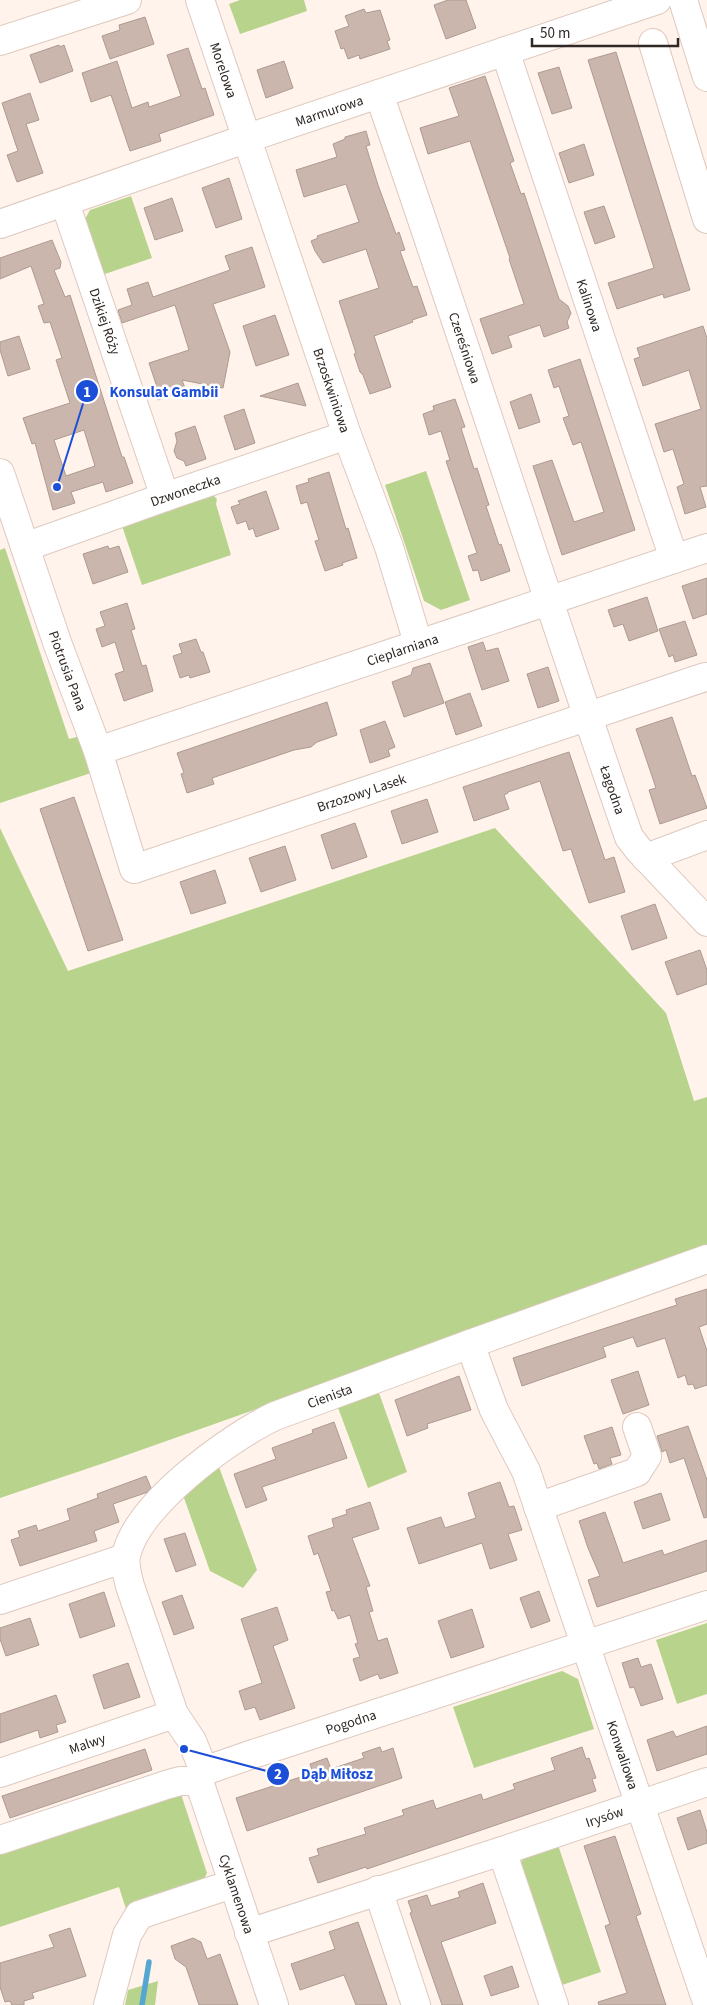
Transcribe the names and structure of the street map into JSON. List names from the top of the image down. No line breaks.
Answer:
{"streets":{"street":["Morelowa","Marmurowa","Kalinowa","Dzikiej Róży","Czereśniowa","Brzoskwiniowa","Dzwoneczka","Cieplarniana","Piotrusia Pana","Łagodna","Brzozowy Lasek","Cienista","Pogodna","Malwy","Konwaliowa","Irysów","Cyklamenowa"]},"crossings":[["Morelowa","Marmurowa"],["Morelowa","Brzoskwiniowa"],["Marmurowa","Kalinowa"],["Marmurowa","Dzikiej Róży"],["Marmurowa","Czereśniowa"],["Marmurowa","Brzoskwiniowa"],["Kalinowa","Cieplarniana"],["Dzikiej Róży","Dzwoneczka"],["Czereśniowa","Cieplarniana"],["Czereśniowa","Łagodna"],["Brzoskwiniowa","Dzwoneczka"],["Brzoskwiniowa","Cieplarniana"],["Dzwoneczka","Piotrusia Pana"],["Cieplarniana","Piotrusia Pana"],["Cieplarniana","Łagodna"],["Piotrusia Pana","Brzozowy Lasek"],["Łagodna","Brzozowy Lasek"],["Cienista","Konwaliowa"],["Cienista","Cyklamenowa"],["Pogodna","Konwaliowa"],["Pogodna","Cyklamenowa"],["Malwy","Cyklamenowa"],["Konwaliowa","Irysów"],["Irysów","Cyklamenowa"]],"places":["Konsulat Gambii","Dąb Miłosz"],"scale_bar":"50 m"}
